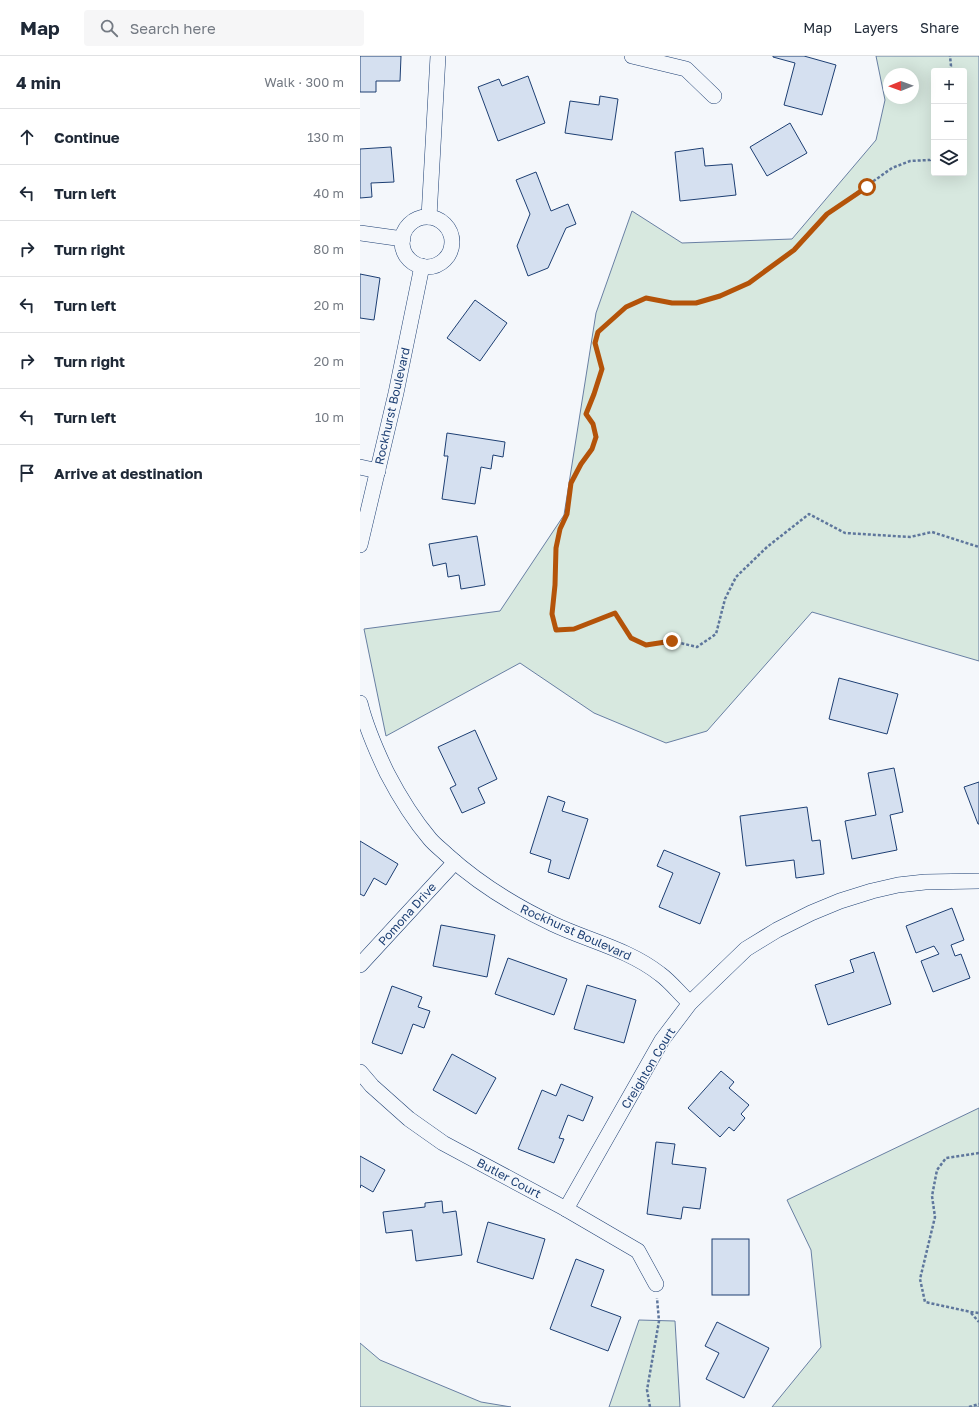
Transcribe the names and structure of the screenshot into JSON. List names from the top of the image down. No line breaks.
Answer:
{"streets":{"street":["Rockhurst Boulevard","Pomona Drive","Creighton Court","Butler Court"]},"crossings":[["Rockhurst Boulevard","Pomona Drive"],["Rockhurst Boulevard","Creighton Court"],["Creighton Court","Butler Court"]],"north":"left","page":{"header":"Map","search":"Search here","nav":["Map","Layers","Share"],"heading":["4 min","Walk · 300 m"],"map_buttons":["+","−"],"list":[["Continue","130 m"],["Turn left","40 m"],["Turn right","80 m"],["Turn left","20 m"],["Turn right","20 m"],["Turn left","10 m"],"Arrive at destination"]}}
